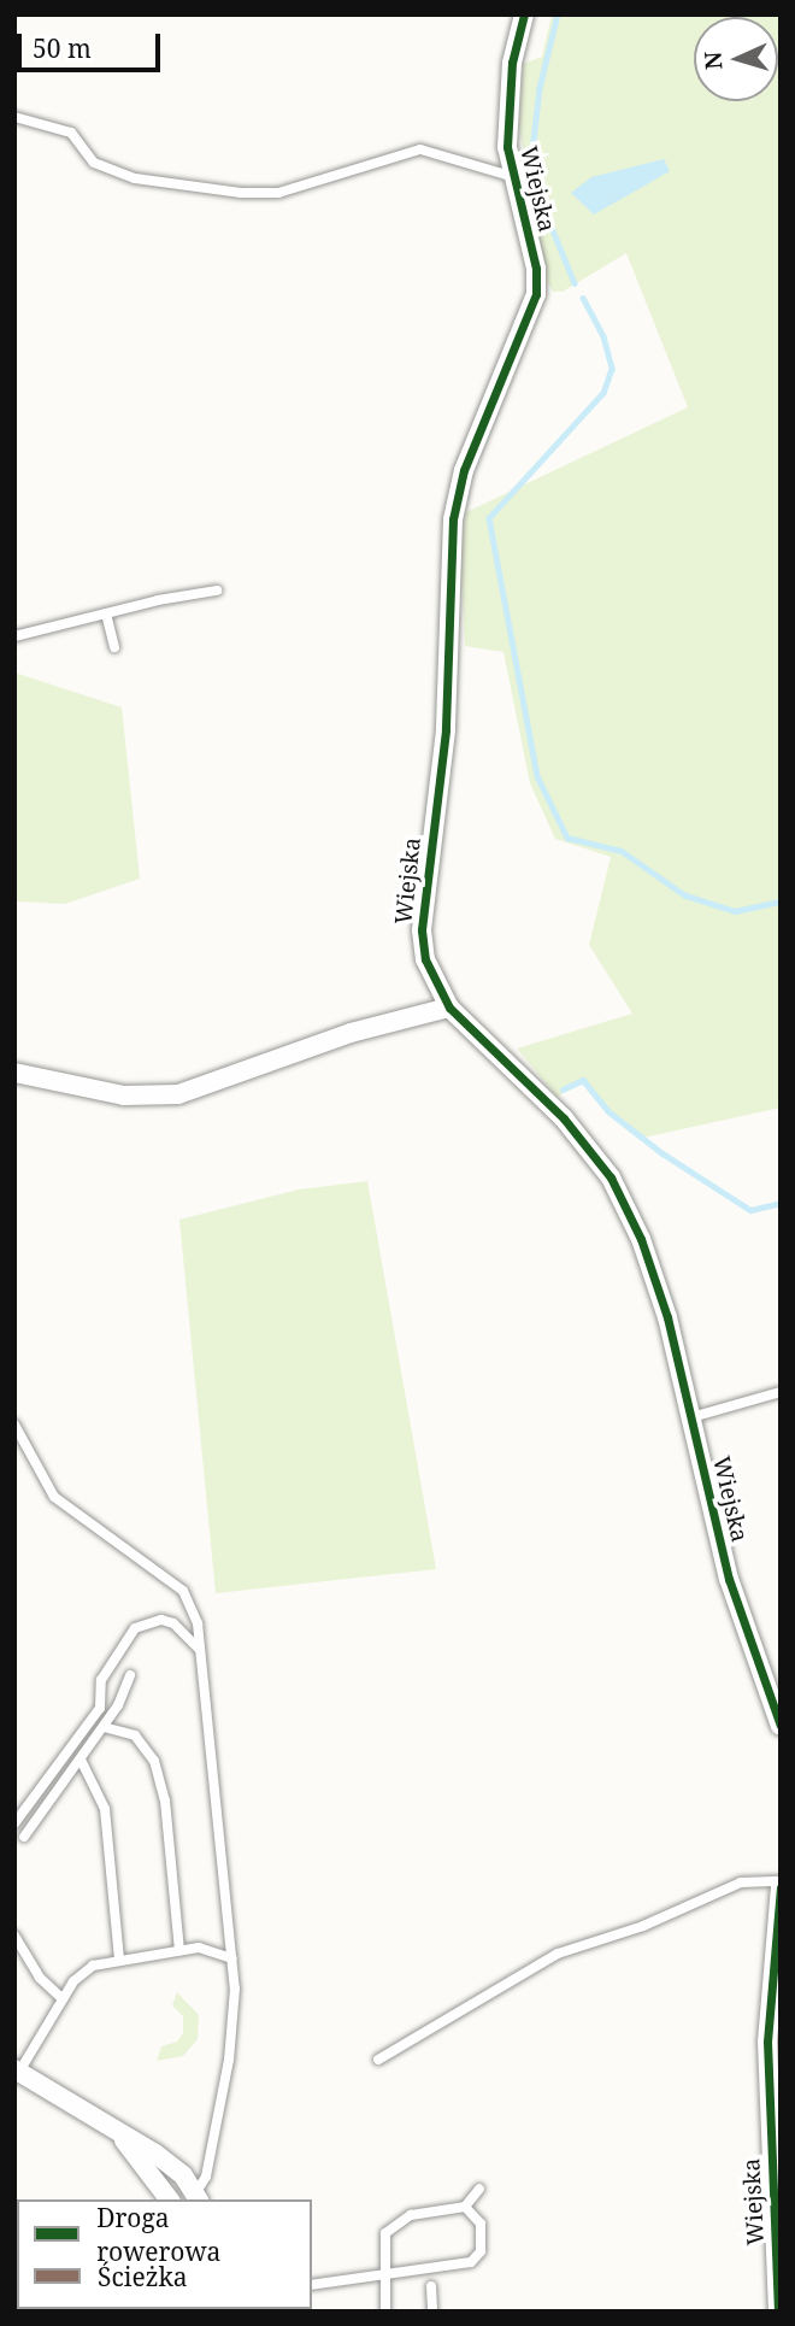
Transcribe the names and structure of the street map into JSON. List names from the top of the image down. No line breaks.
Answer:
{"streets":{"street":["Wiejska"]},"legend":["Droga rowerowa","Ścieżka"],"scale_bar":"50 m","north":"left"}
